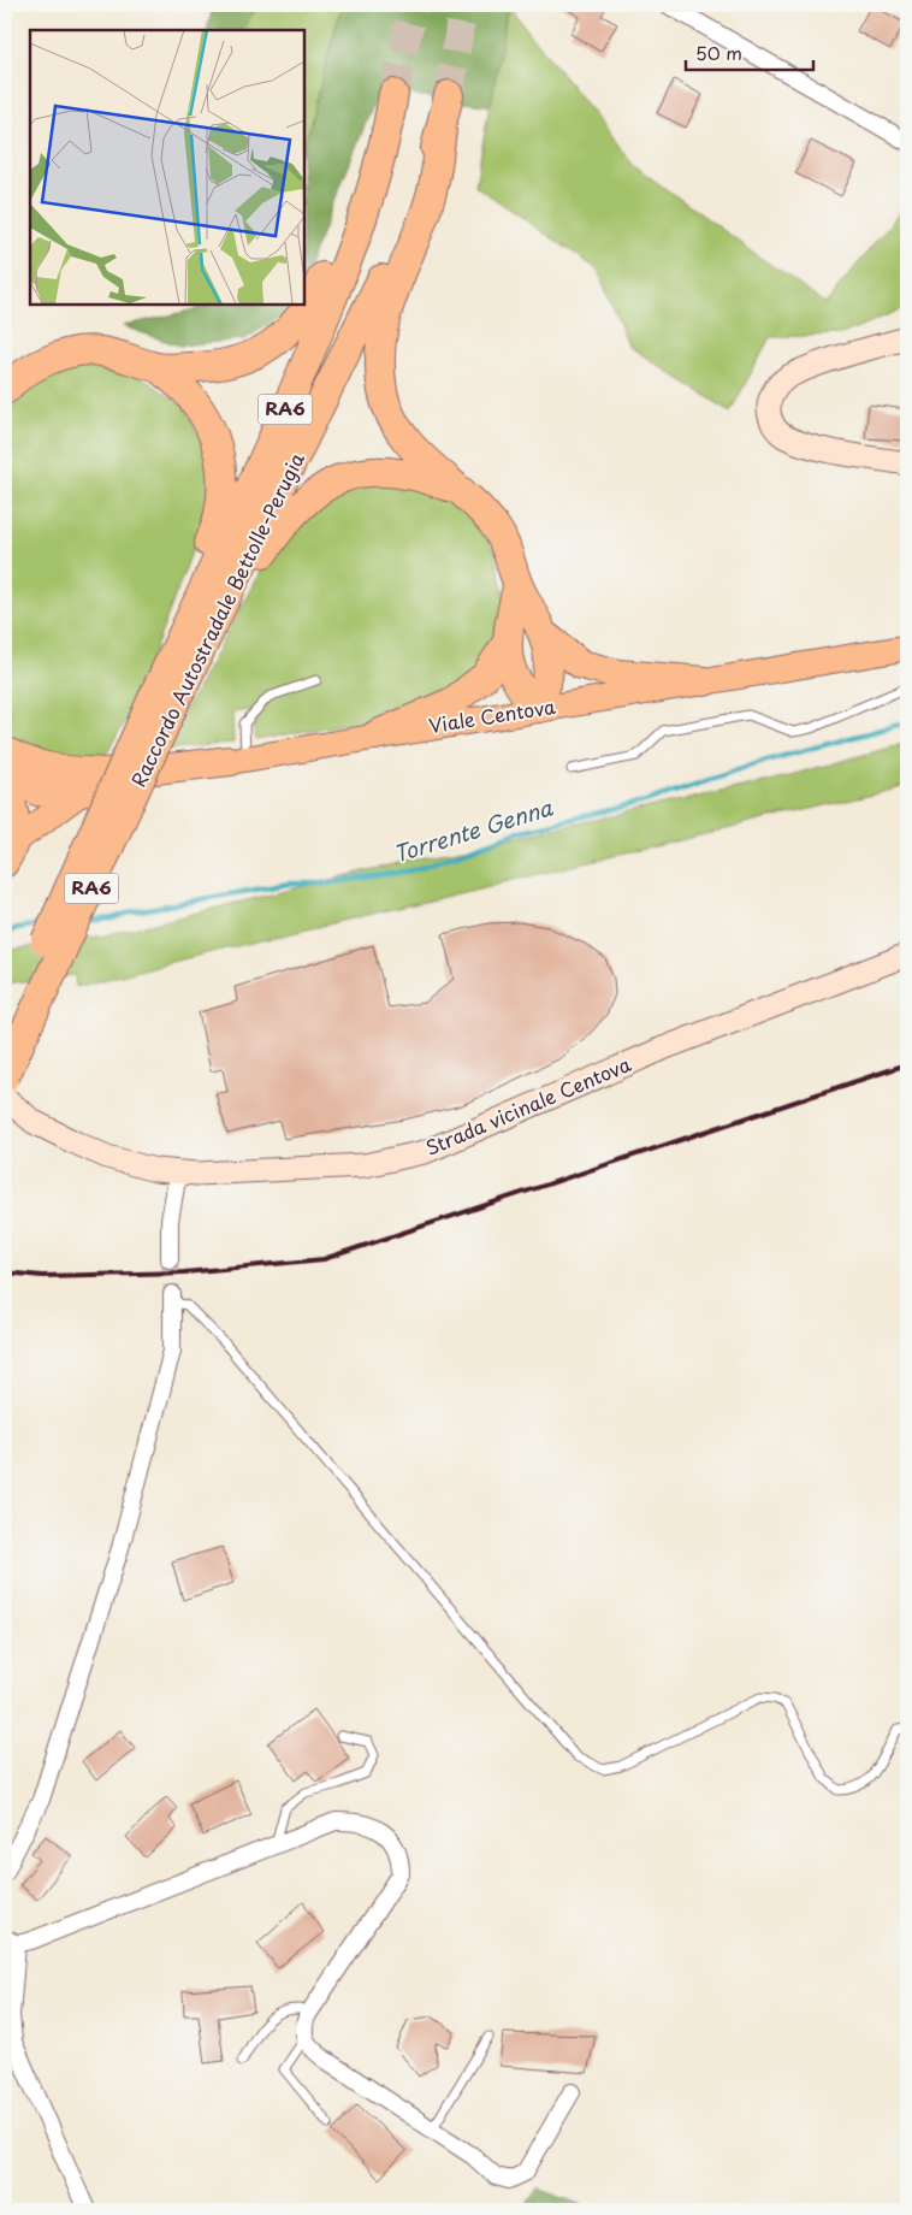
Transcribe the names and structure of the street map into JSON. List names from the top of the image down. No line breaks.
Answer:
{"streets":{"highway":["RA6","Raccordo Autostradale Bettolle-Perugia"],"main road":["Viale Centova"],"street":["Strada vicinale Centova"]},"crossings":[["RA6","Raccordo Autostradale Bettolle-Perugia"]],"water":["Torrente Genna"],"scale_bar":"50 m"}
